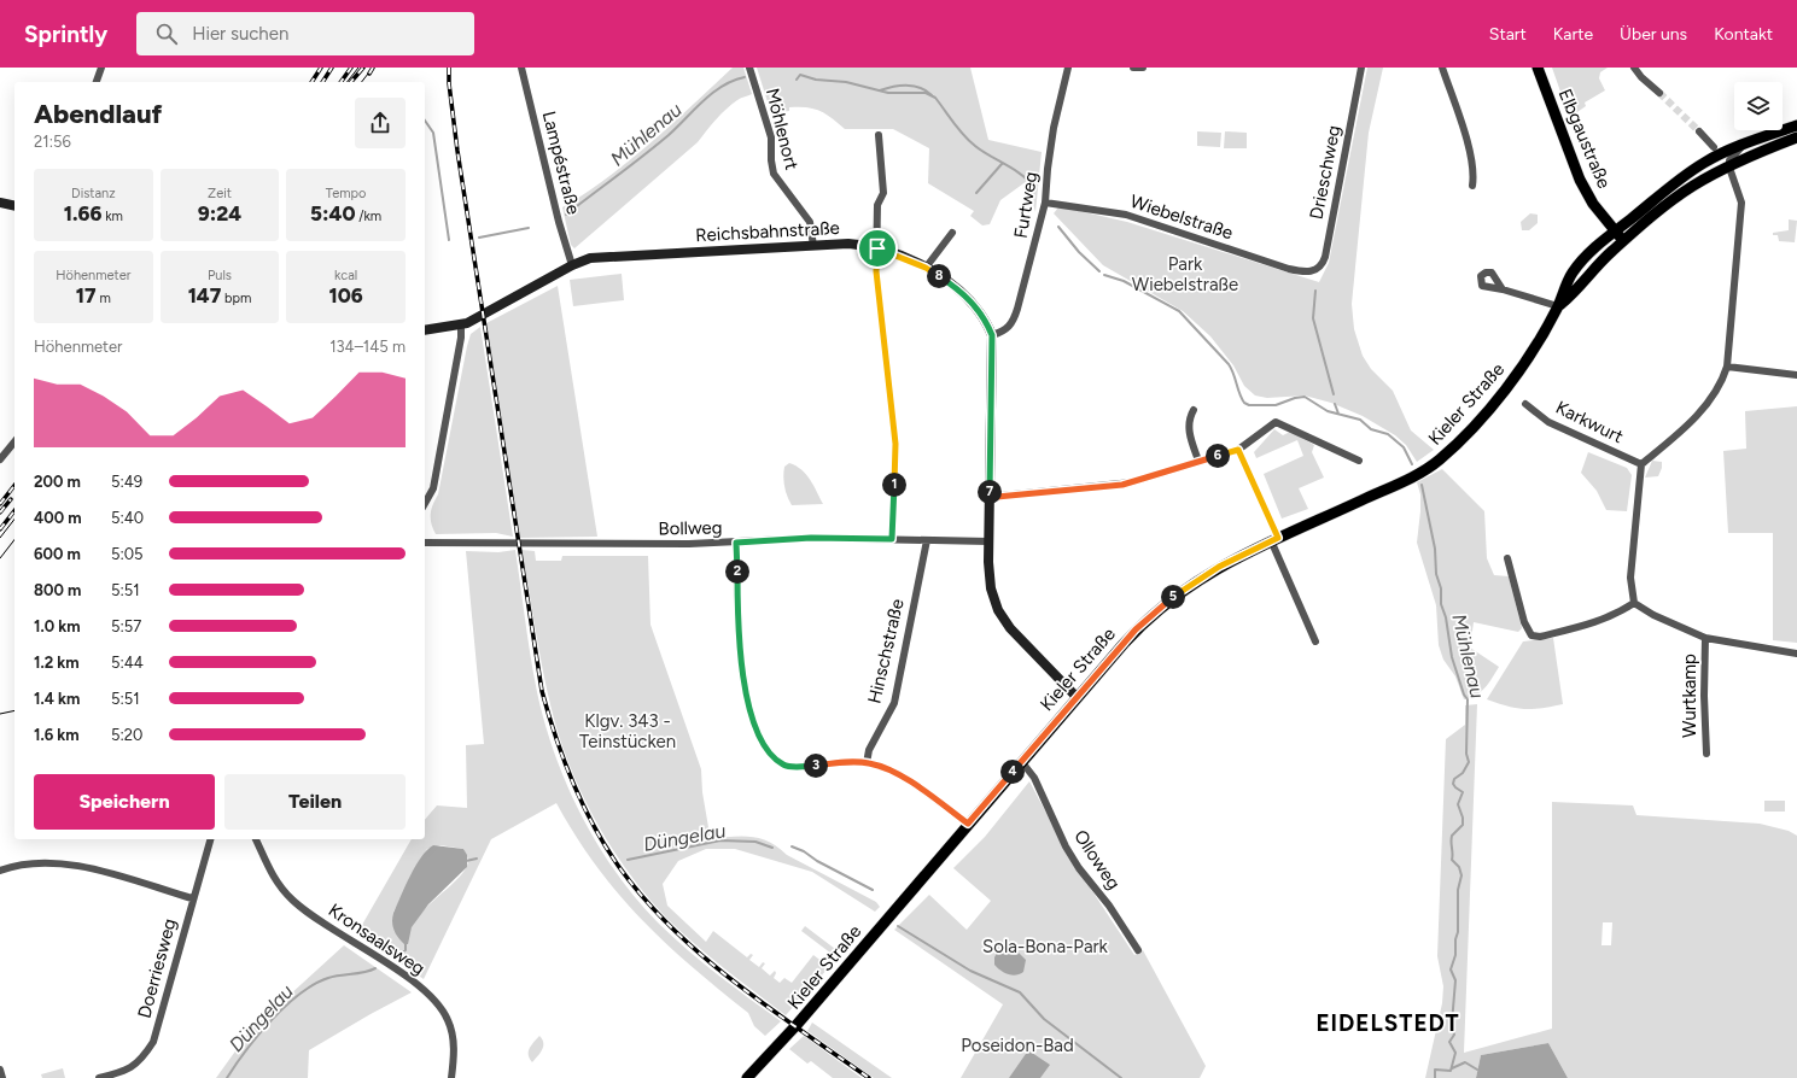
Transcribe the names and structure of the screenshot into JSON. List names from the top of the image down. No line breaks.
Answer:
{"streets":{"main road":["Elbgaustraße","Kieler Straße"],"street":["Möhlenort","Lampéstraße","Drieschweg","Furtweg","Wiebelstraße","Reichsbahnstraße","Karkwurt","Bollweg","Hinschstraße","Wurtkamp","Olloweg","Kronsaalsweg","Doerriesweg"]},"crossings":[["Möhlenort","Reichsbahnstraße"],["Elbgaustraße","Kieler Straße"],["Lampéstraße","Reichsbahnstraße"],["Drieschweg","Wiebelstraße"],["Furtweg","Wiebelstraße"],["Furtweg","Reichsbahnstraße"],["Reichsbahnstraße","Kieler Straße"],["Reichsbahnstraße","Bollweg"],["Kieler Straße","Olloweg"],["Bollweg","Hinschstraße"]],"districts":["EIDELSTEDT"],"water":["Mühlenau","Düngelau"],"parks":["Park Wiebelstraße","Klgv. 343 - Teinstücken","Sola-Bona-Park","Poseidon-Bad"],"page":{"header":"Sprintly","search":"Hier suchen","nav":["Start","Karte","Über uns","Kontakt"],"heading":["Abendlauf","21:56"],"stats":[["Distanz","1.66 km"],["Zeit","9:24"],["Tempo","5:40 /km"],["Höhenmeter","17 m"],["Puls","147 bpm"],["kcal","106"]],"pins":["8","6","1","7","2","5","3","4"],"chart":["Höhenmeter","134–145 m"],"list":[{"name":"200 m","note":"5:49"},{"name":"400 m","note":"5:40"},{"name":"600 m","note":"5:05"},{"name":"800 m","note":"5:51"},{"name":"1.0 km","note":"5:57"},{"name":"1.2 km","note":"5:44"},{"name":"1.4 km","note":"5:51"},{"name":"1.6 km","note":"5:20"}],"buttons":["Speichern","Teilen"]}}
